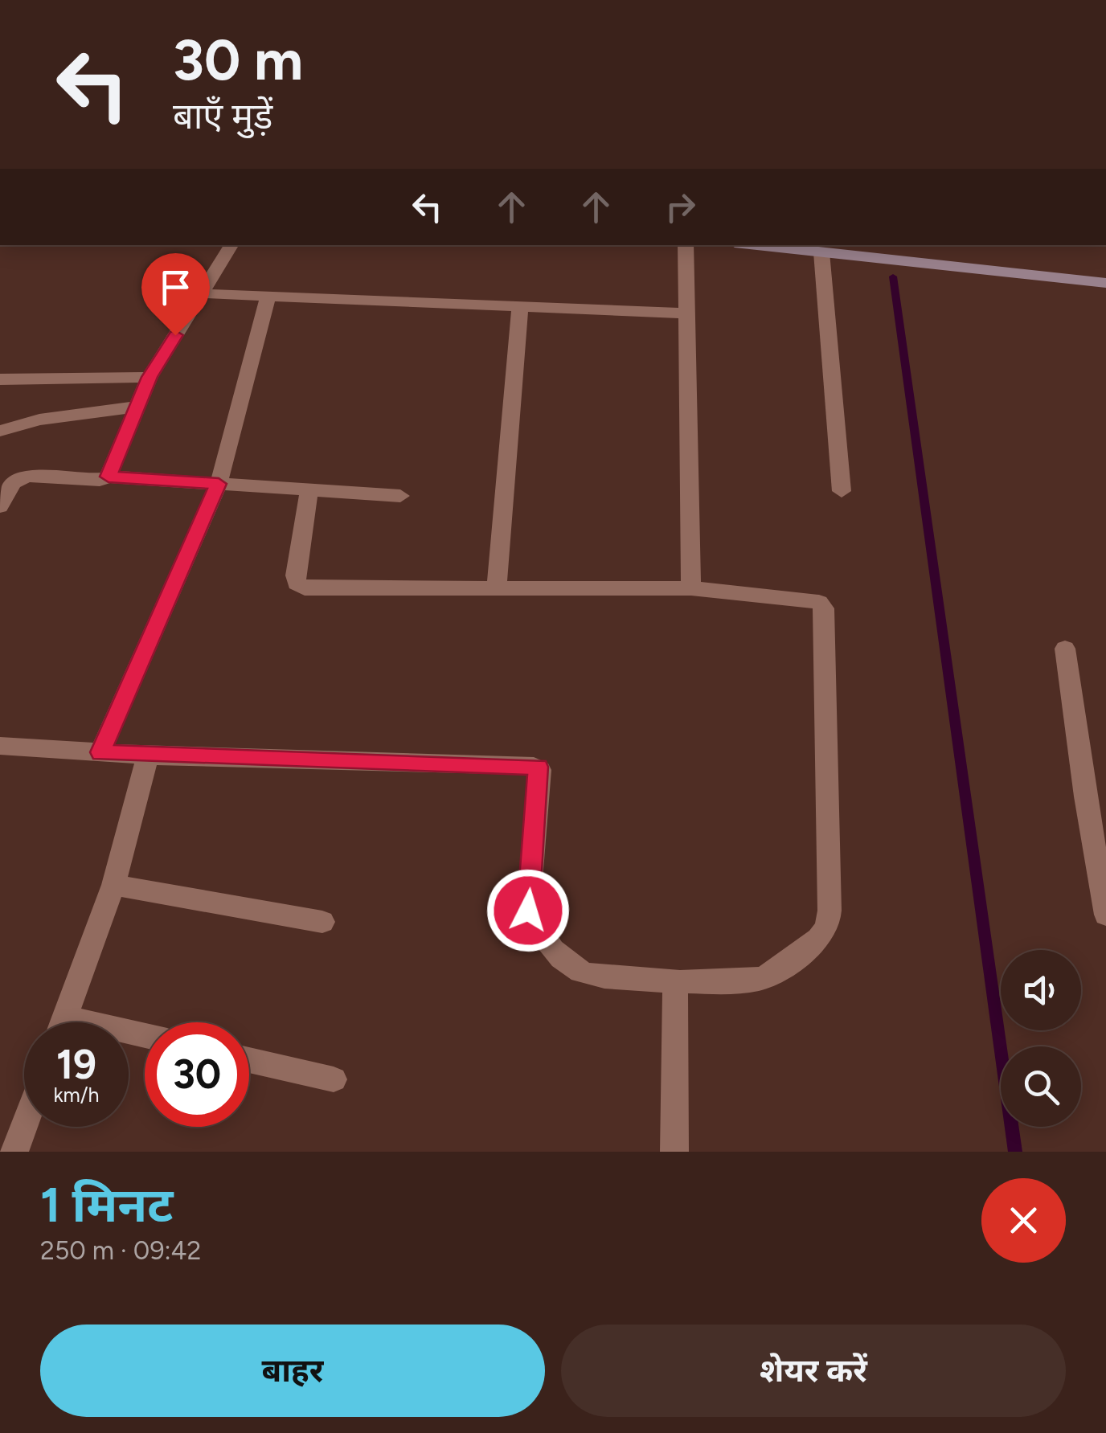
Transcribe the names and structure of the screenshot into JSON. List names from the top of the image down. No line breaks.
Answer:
{"page":{"turn":["30 m","बाएँ मुड़ें"],"speed":"19 km/h","limit":"30","heading":["1 मिनट","250 m · 09:42"],"buttons":["बाहर","शेयर करें"]}}
